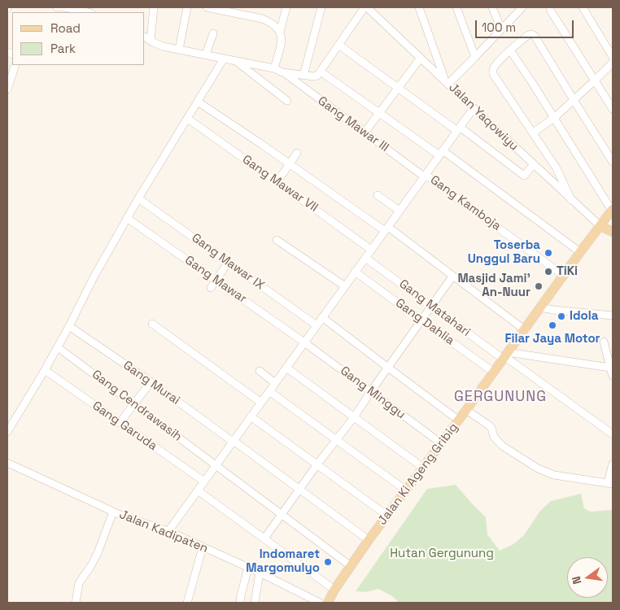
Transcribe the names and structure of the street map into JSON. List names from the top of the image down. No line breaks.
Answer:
{"streets":{"main road":["Jalan Ki Ageng Gribig"],"street":["Jalan Yaqowiyu","Gang Mawar III","Gang Mawar VII","Gang Kamboja","Gang Mawar IX","Gang Mawar","Gang Matahari","Gang Dahlia","Gang Murai","Gang Minggu","Gang Cendrawasih","Gang Garuda","Jalan Kadipaten"]},"crossings":[["Jalan Yaqowiyu","Jalan Ki Ageng Gribig"],["Gang Mawar III","Gang Kamboja"],["Gang Kamboja","Jalan Ki Ageng Gribig"],["Gang Mawar","Gang Minggu"],["Gang Matahari","Jalan Ki Ageng Gribig"],["Gang Dahlia","Jalan Ki Ageng Gribig"],["Gang Murai","Jalan Ki Ageng Gribig"],["Gang Minggu","Jalan Ki Ageng Gribig"],["Gang Cendrawasih","Jalan Ki Ageng Gribig"]],"districts":["GERGUNUNG"],"parks":["Hutan Gergunung"],"places":["Toserba Unggul Baru","TiKi","Masjid Jami' An-Nuur","Idola","Filar Jaya Motor","Indomaret Margomulyo"],"legend":["Road","Park"],"scale_bar":"100 m","north":"left"}
